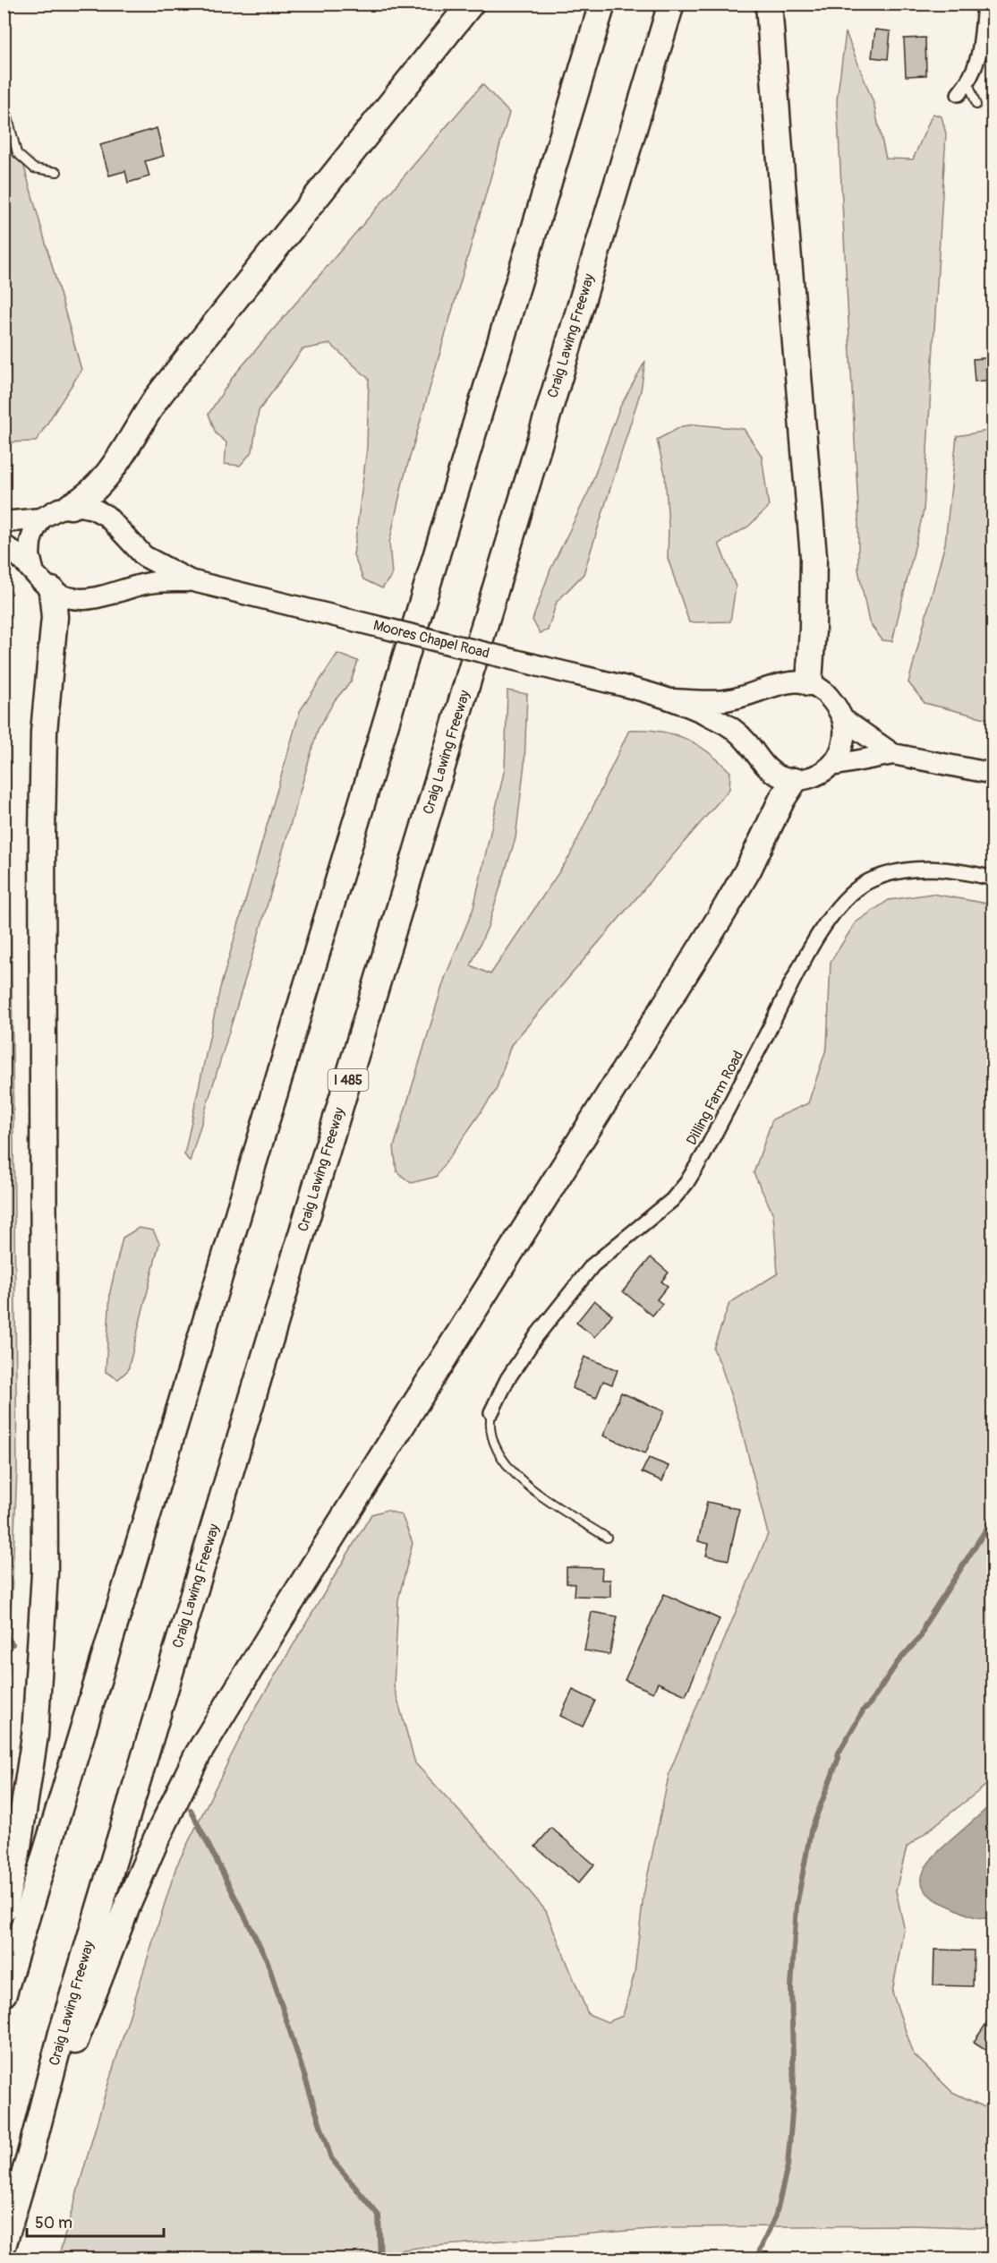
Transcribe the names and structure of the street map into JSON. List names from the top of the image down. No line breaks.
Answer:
{"streets":{"highway":["Craig Lawing Freeway","I 485"],"main road":["Moores Chapel Road"],"street":["Dilling Farm Road"]},"scale_bar":"50 m"}
